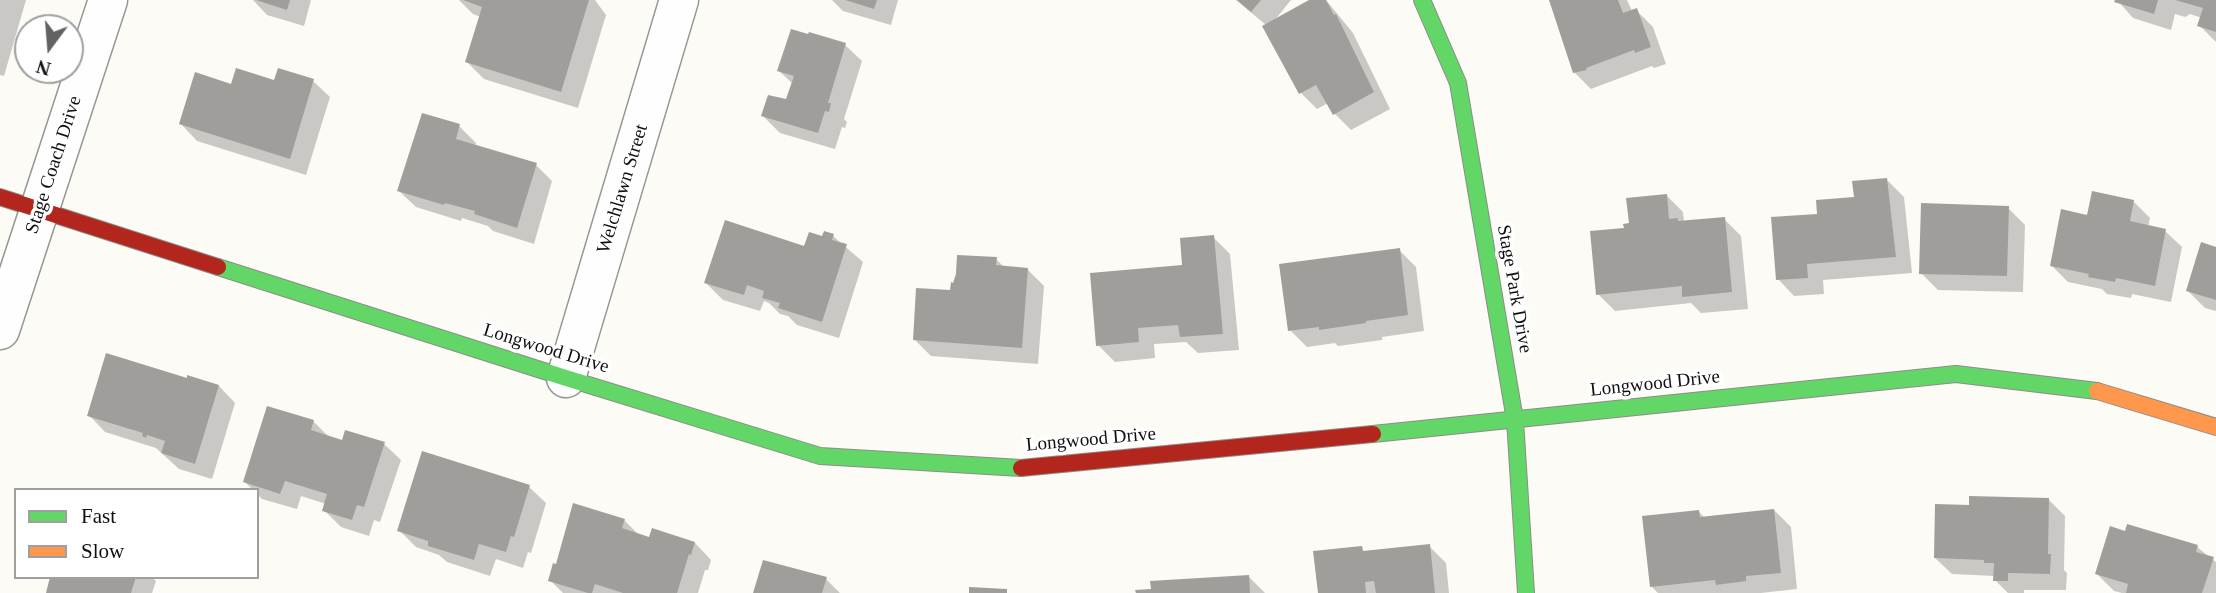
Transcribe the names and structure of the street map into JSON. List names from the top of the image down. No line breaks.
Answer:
{"streets":{"street":["Stage Coach Drive","Welchlawn Street","Stage Park Drive","Longwood Drive"]},"crossings":[["Stage Coach Drive","Longwood Drive"],["Welchlawn Street","Longwood Drive"],["Stage Park Drive","Longwood Drive"]],"legend":["Fast","Slow"],"north":"bottom"}
